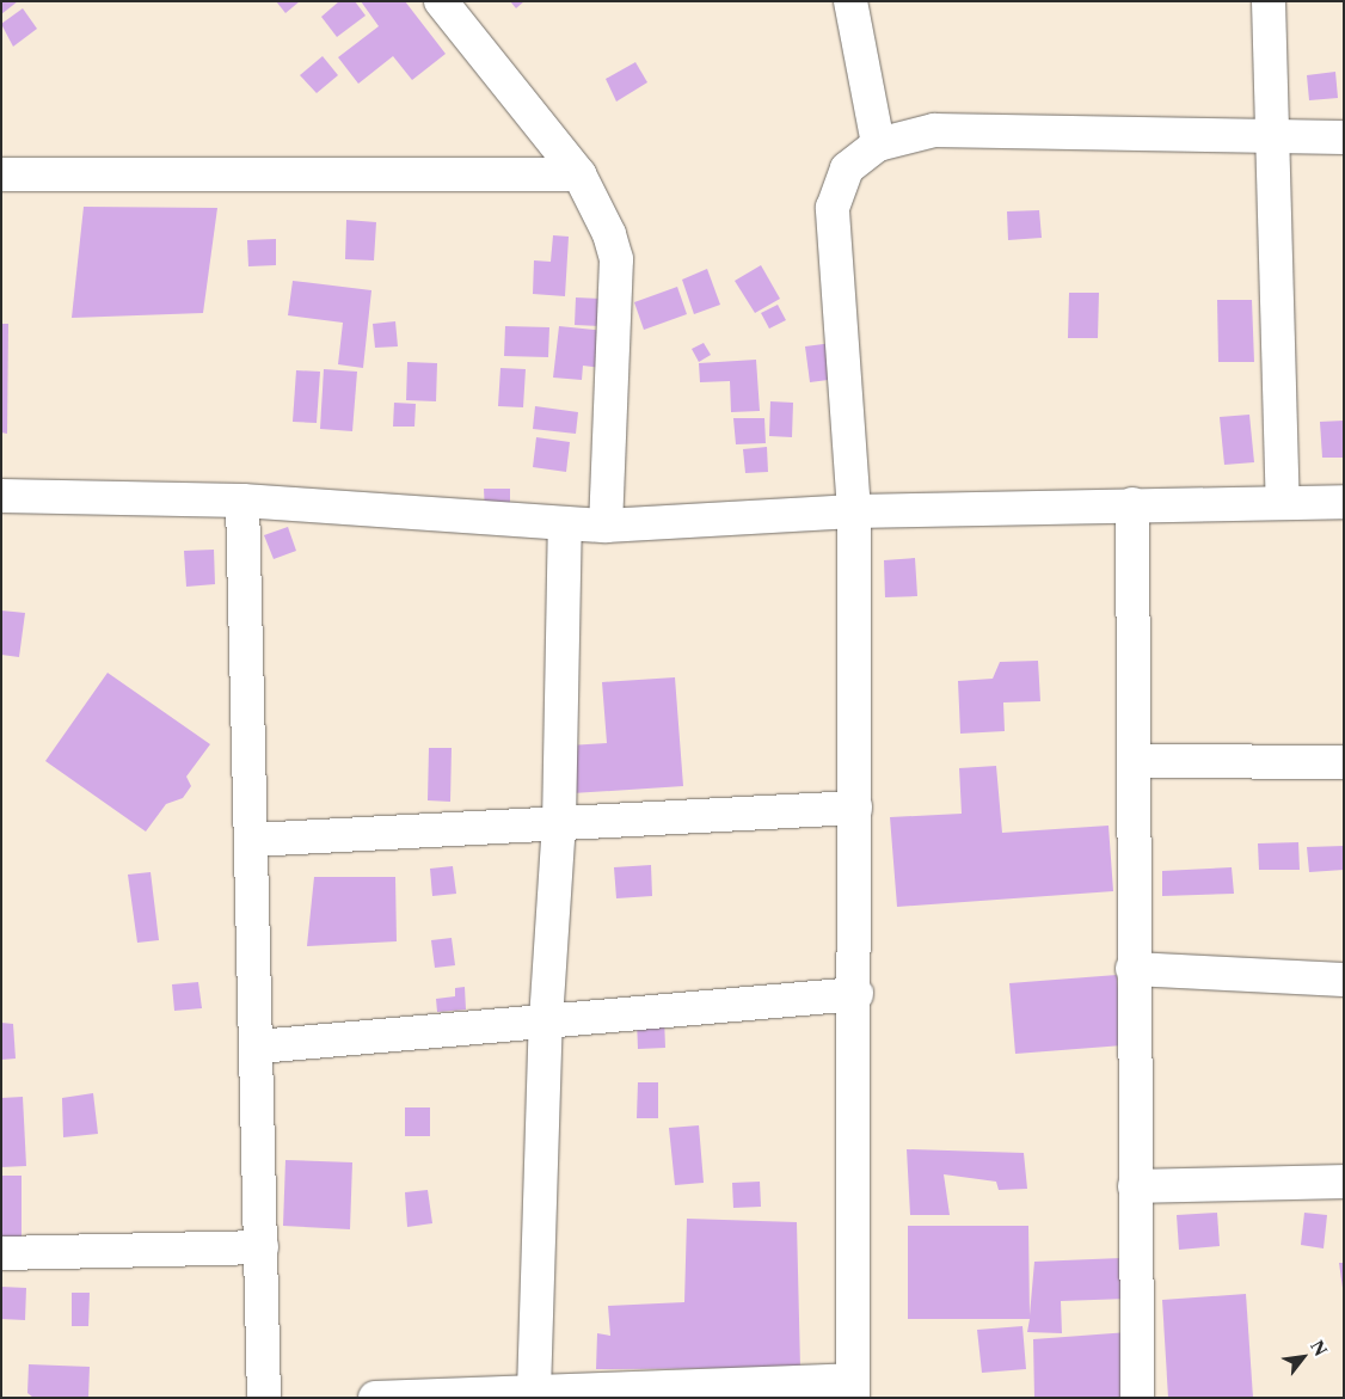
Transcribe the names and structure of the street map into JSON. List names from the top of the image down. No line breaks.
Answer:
{"north":"top right"}
